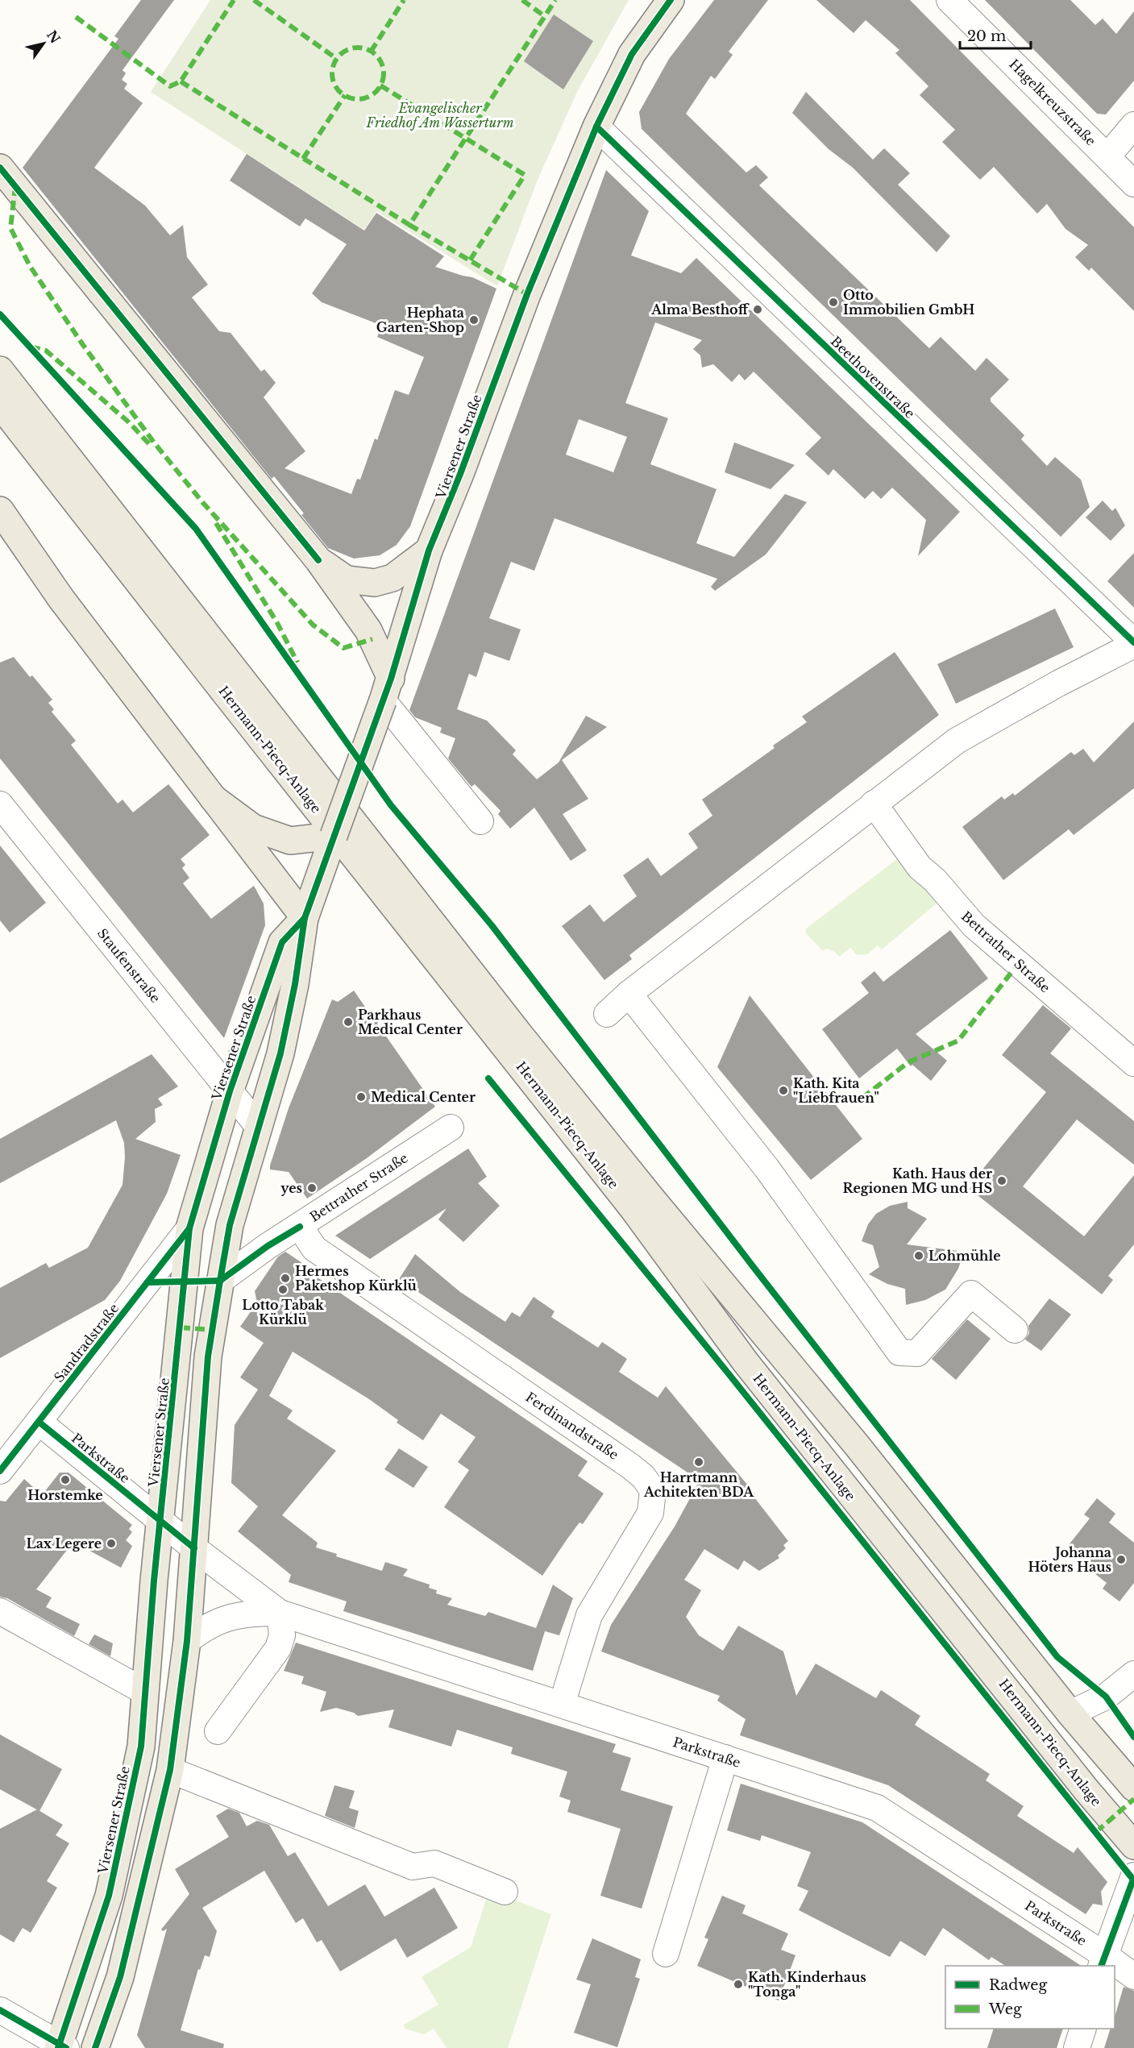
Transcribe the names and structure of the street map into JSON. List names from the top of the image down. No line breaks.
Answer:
{"streets":{"main road":["Viersener Straße","Hermann-Piecq-Anlage"],"street":["Hagelkreuzstraße","Beethovenstraße","Bettrather Straße","Staufenstraße","Sandradstraße","Ferdinandstraße","Parkstraße"]},"crossings":[["Beethovenstraße","Viersener Straße"],["Viersener Straße","Bettrather Straße"],["Viersener Straße","Staufenstraße"],["Viersener Straße","Sandradstraße"],["Viersener Straße","Parkstraße"],["Bettrather Straße","Ferdinandstraße"],["Sandradstraße","Parkstraße"],["Ferdinandstraße","Parkstraße"]],"parks":["Evangelischer Friedhof Am Wasserturm"],"places":["Otto Immobilien GmbH","Alma Besthoff","Hephata Garten-Shop","Parkhaus Medical Center","Kath. Kita \"Liebfrauen\"","Medical Center","Kath. Haus der Regionen MG und HS","yes","Lohmühle","Hermes Paketshop Kürklü","Lotto Tabak Kürklü","Harrtmann Achitekten BDA","Horstemke","Lax Legere","Johanna Höters Haus","Kath. Kinderhaus \"Tonga\""],"legend":["Radweg","Weg"],"scale_bar":"20 m","north":"top right"}
